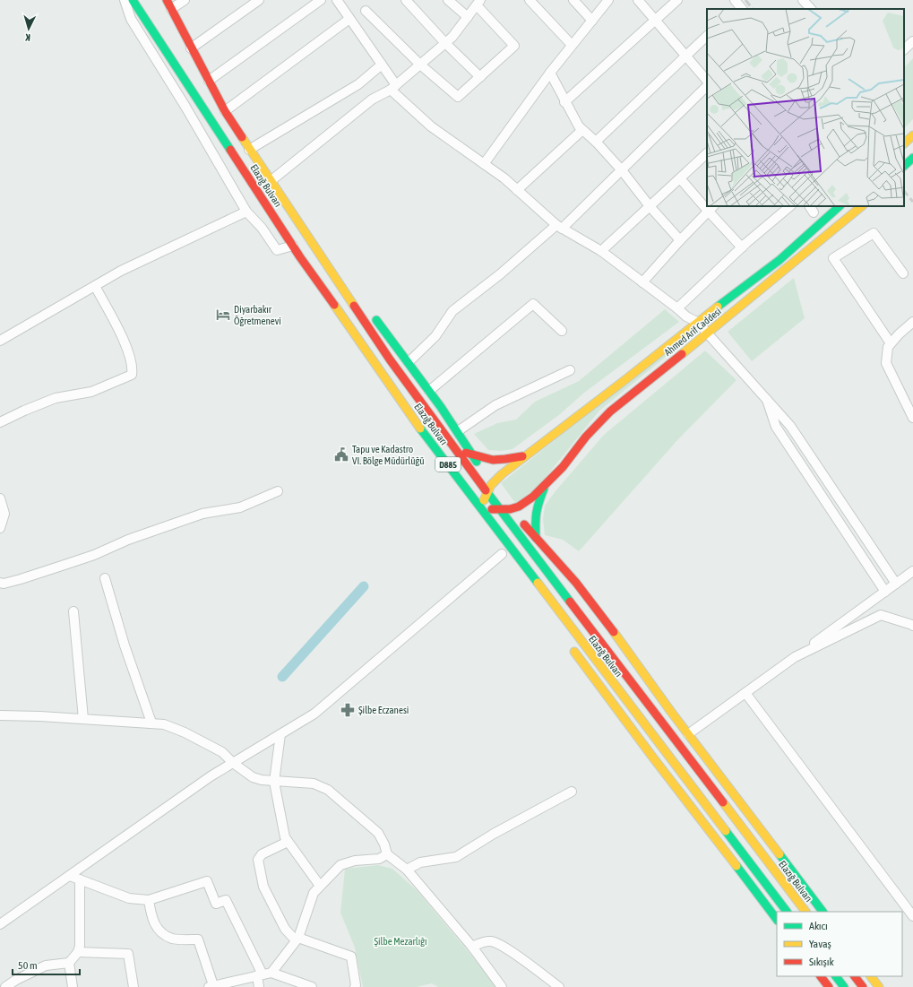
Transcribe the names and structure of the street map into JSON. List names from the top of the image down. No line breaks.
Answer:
{"streets":{"main road":["Elazığ Bulvarı","Ahmed Arif Caddesi","D885"]},"crossings":[["Elazığ Bulvarı","Ahmed Arif Caddesi"]],"parks":["Şilbe Mezarlığı"],"places":{"hotel":["Diyarbakır Öğretmenevi"],"public building":["Tapu ve Kadastro VI. Bölge Müdürlüğü"],"pharmacy":["Şilbe Eczanesi"]},"legend":["Akıcı","Yavaş","Sıkışık"],"scale_bar":"50 m","north":"bottom"}
